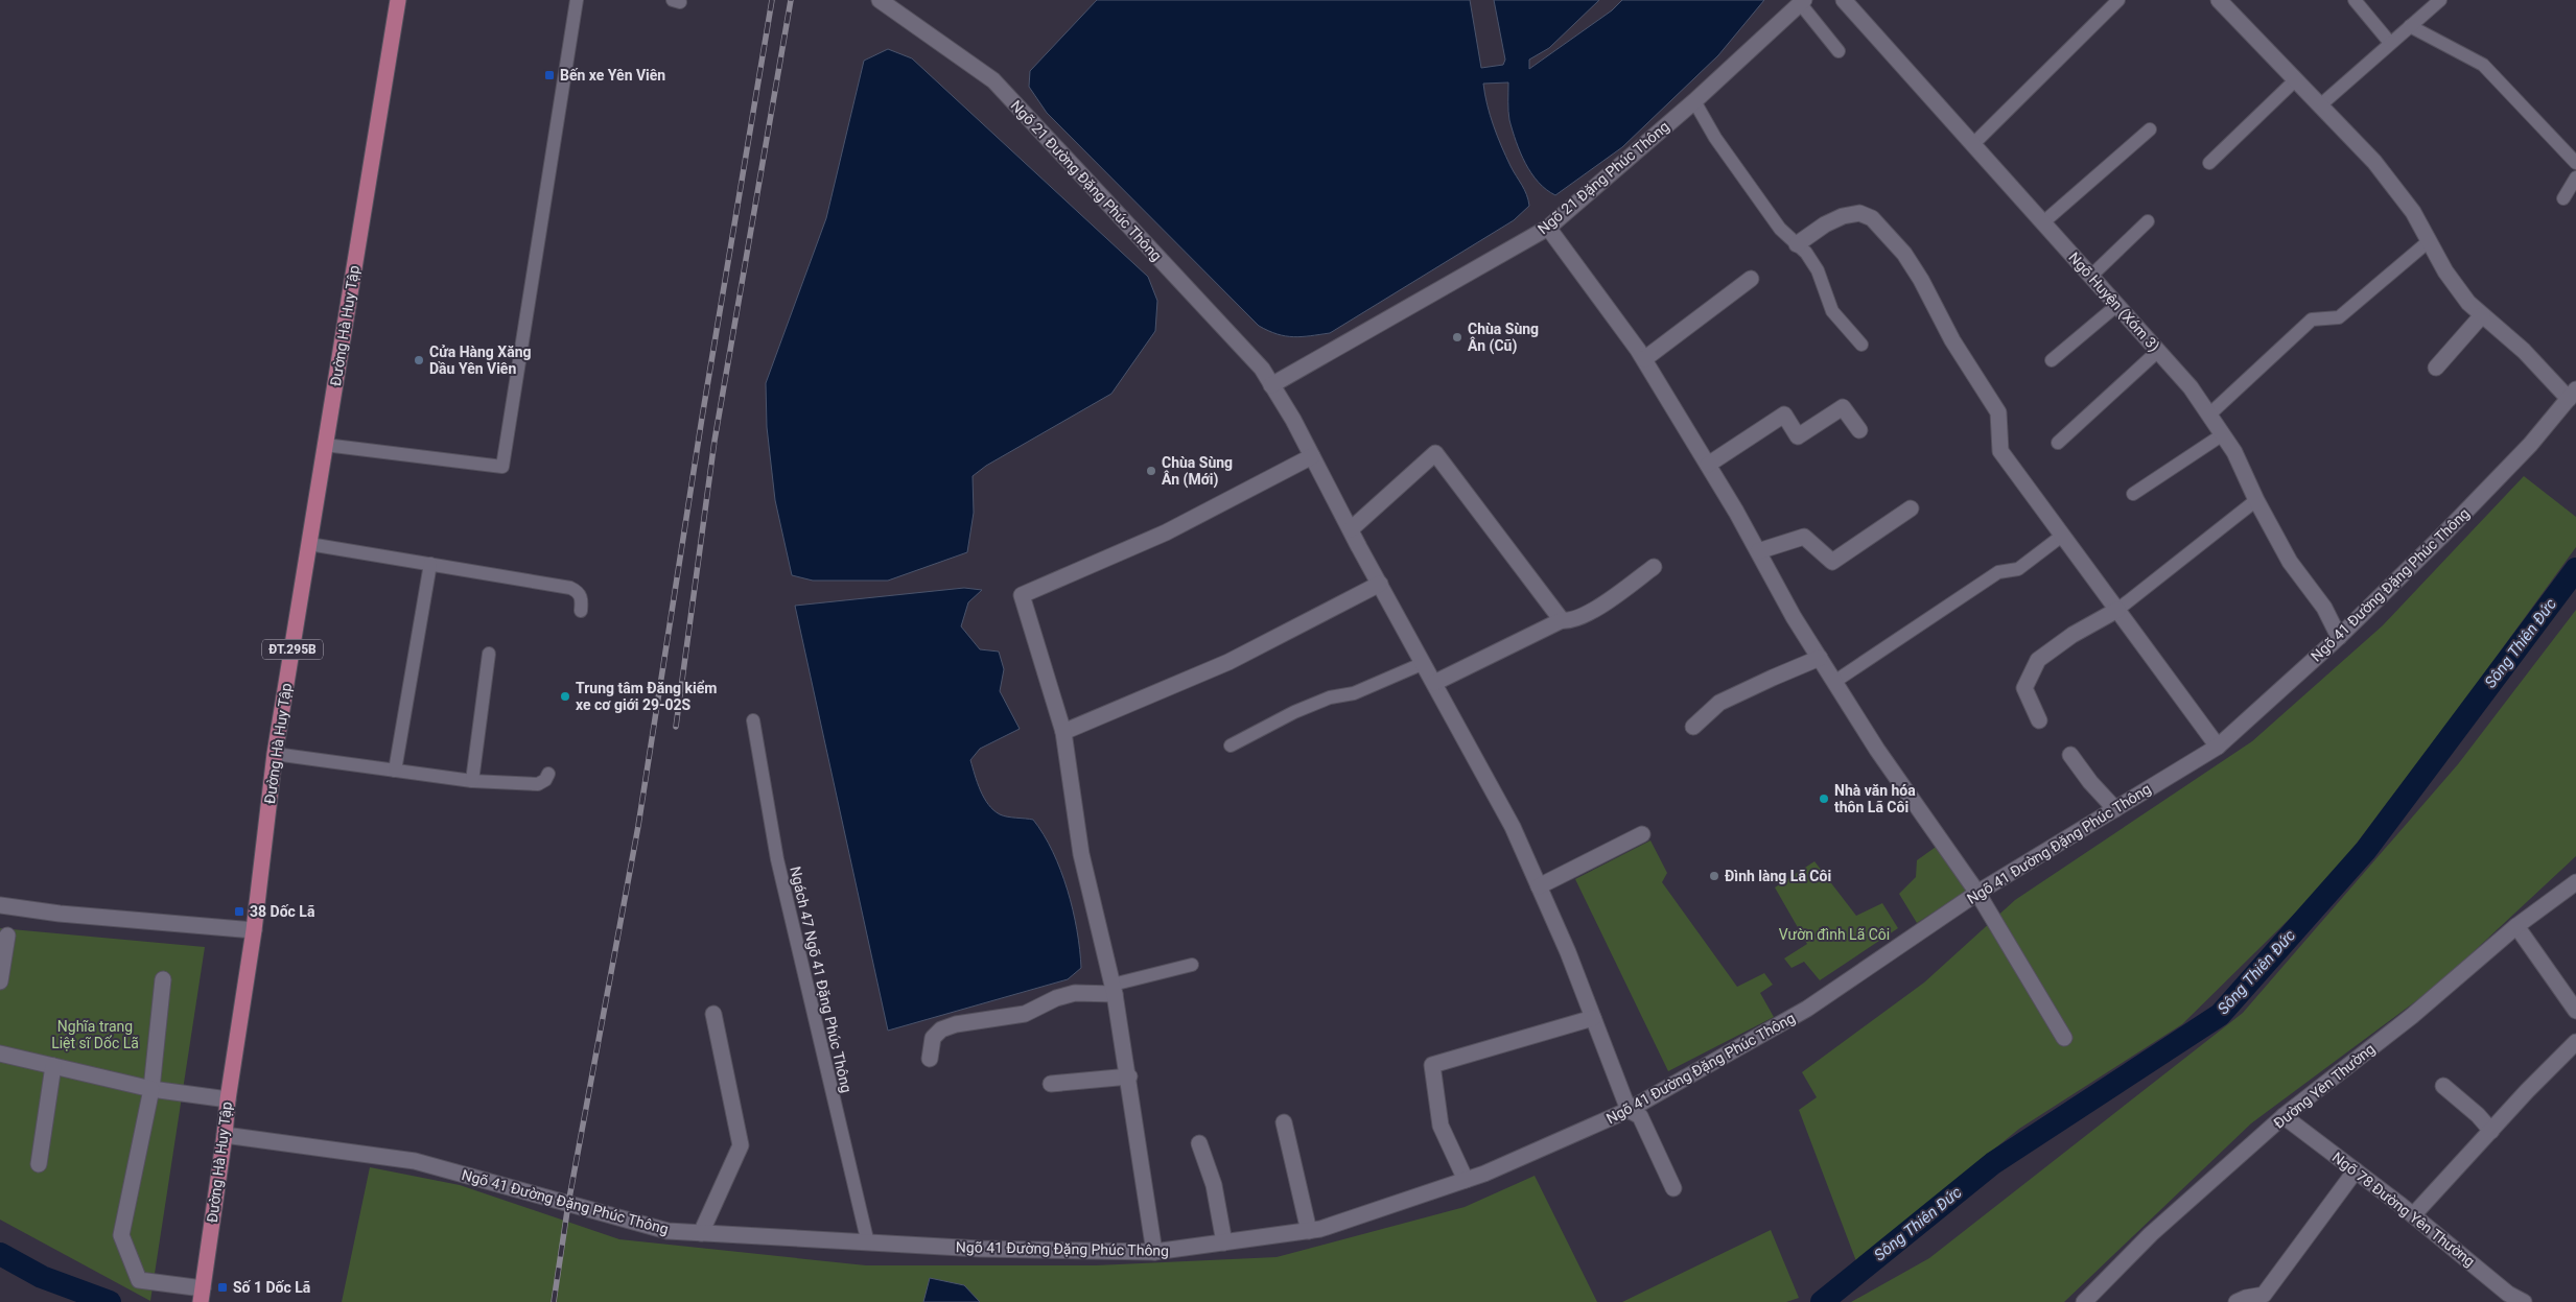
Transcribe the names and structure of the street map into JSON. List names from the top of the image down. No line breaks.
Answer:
{"streets":{"main road":["Đường Hà Huy Tập","ĐT.295B"],"street":["Ngõ 21 Đặng Phúc Thông","Ngõ 21 Đường Đặng Phúc Thông","Ngõ Huyện (Xóm 3)","Ngõ 41 Đường Đặng Phúc Thông","Đường Yên Thường","Ngõ 78 Đường Yên Thường"],"lane":["Ngách 47 Ngõ 41 Đặng Phúc Thông"]},"crossings":[["Ngõ 21 Đặng Phúc Thông","Ngõ 21 Đường Đặng Phúc Thông"],["Ngõ 21 Đường Đặng Phúc Thông","Ngõ 41 Đường Đặng Phúc Thông"],["Ngõ Huyện (Xóm 3)","Ngõ 41 Đường Đặng Phúc Thông"],["Đường Hà Huy Tập","Ngõ 41 Đường Đặng Phúc Thông"],["Ngõ 41 Đường Đặng Phúc Thông","Ngách 47 Ngõ 41 Đặng Phúc Thông"],["Đường Yên Thường","Ngõ 78 Đường Yên Thường"]],"water":["Sông Thiên Đức"],"parks":["Vườn đình Lã Côi","Nghĩa trang Liệt sĩ Dốc Lã"],"places":{"transit":["Bến xe Yên Viên","38 Dốc Lã","Số 1 Dốc Lã"],"other":["Chùa Sùng Ân (Cũ)","Cửa Hàng Xăng Dầu Yên Viên","Chùa Sùng Ân (Mới)","Trung tâm Đăng kiểm xe cơ giới 29-02S","Nhà văn hóa thôn Lã Côi","Đình làng Lã Côi"]}}
